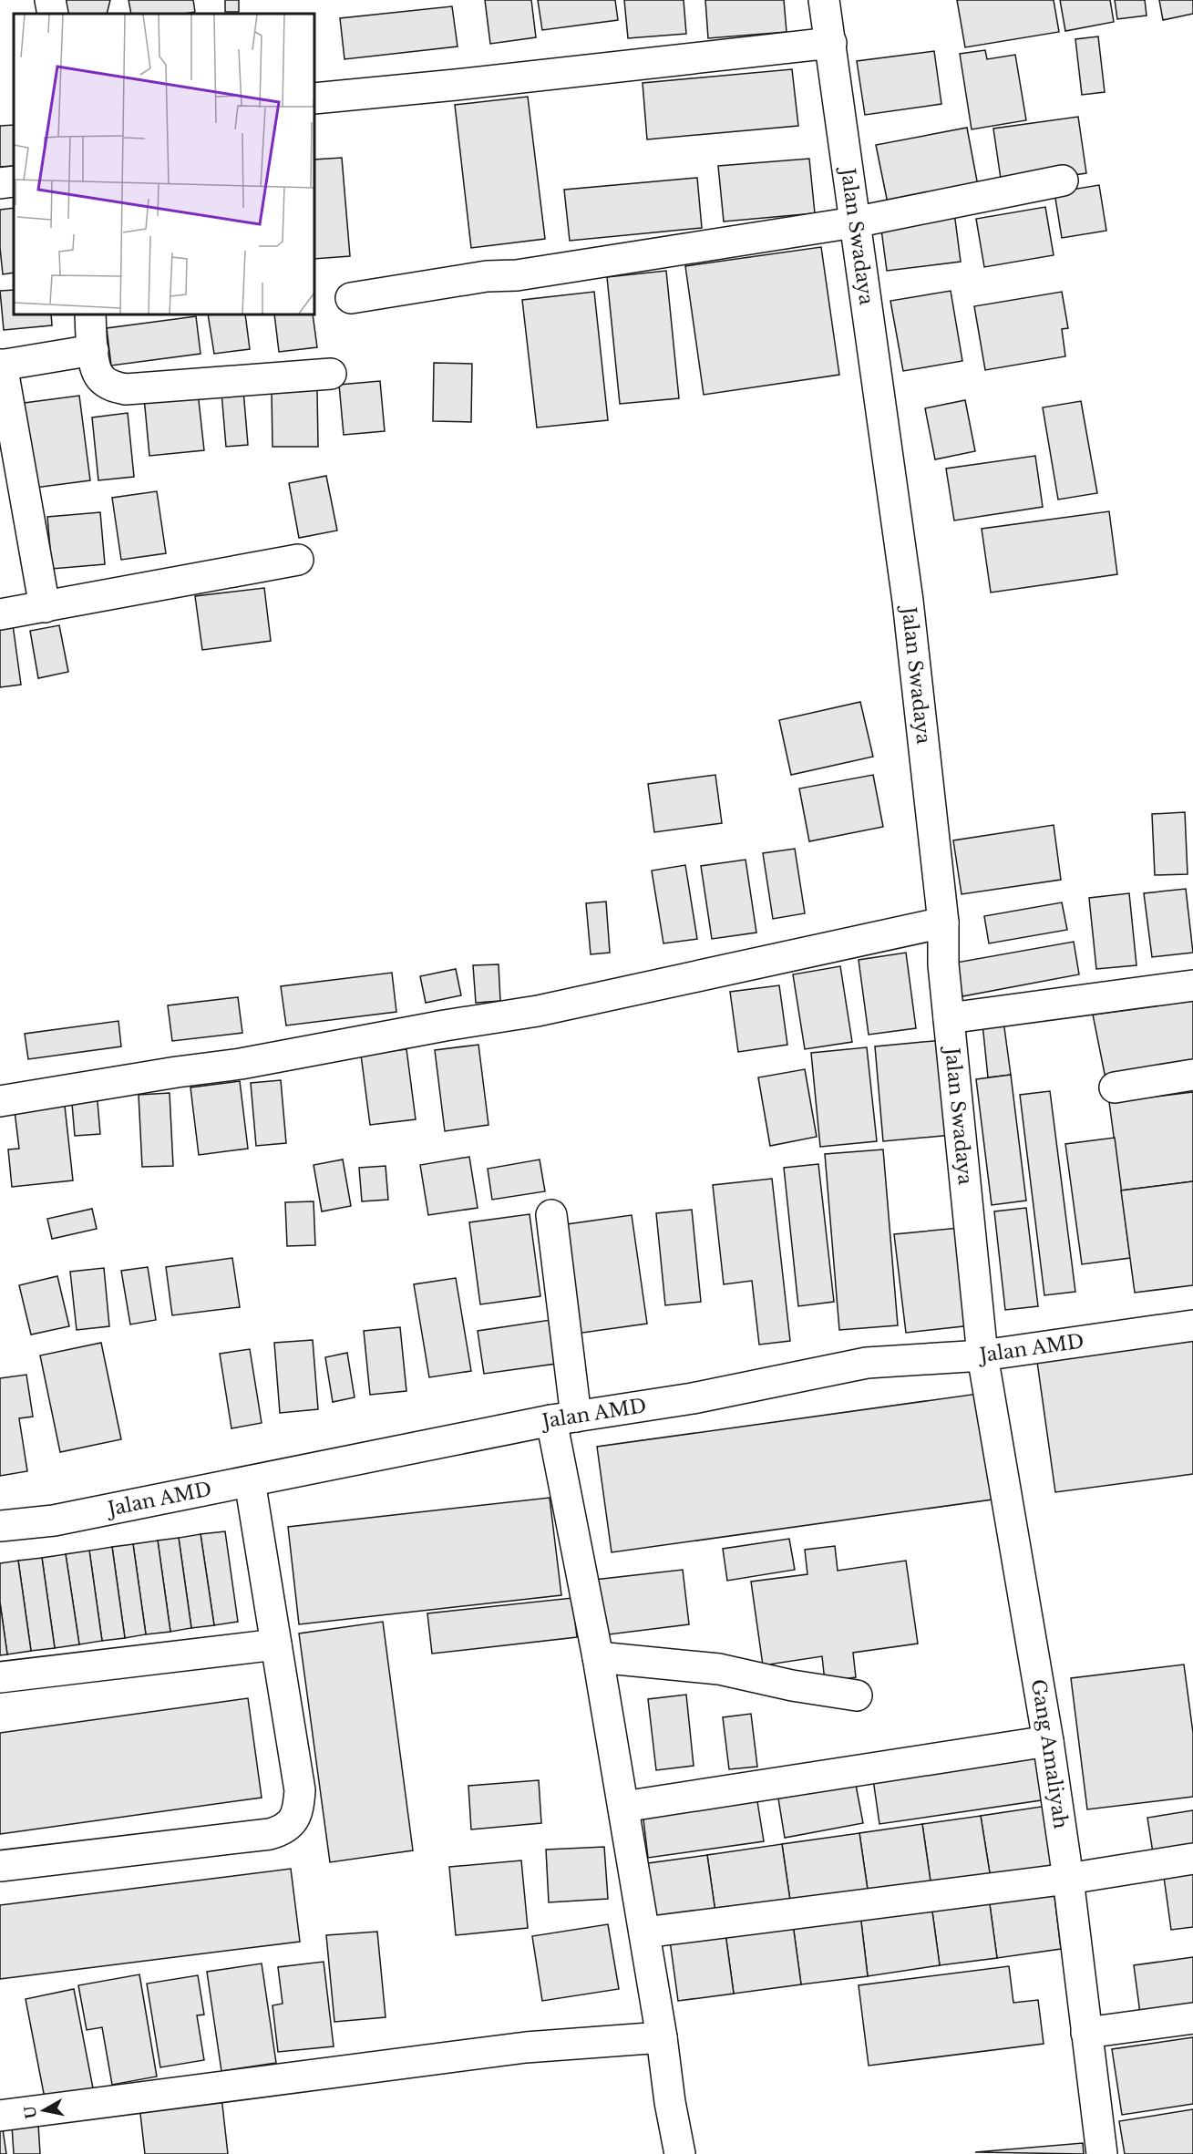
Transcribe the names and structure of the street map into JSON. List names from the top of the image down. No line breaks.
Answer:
{"streets":{"street":["Jalan Swadaya","Jalan AMD","Gang Amaliyah"]},"crossings":[["Jalan Swadaya","Jalan AMD"],["Jalan Swadaya","Gang Amaliyah"],["Jalan AMD","Gang Amaliyah"]],"north":"left"}
